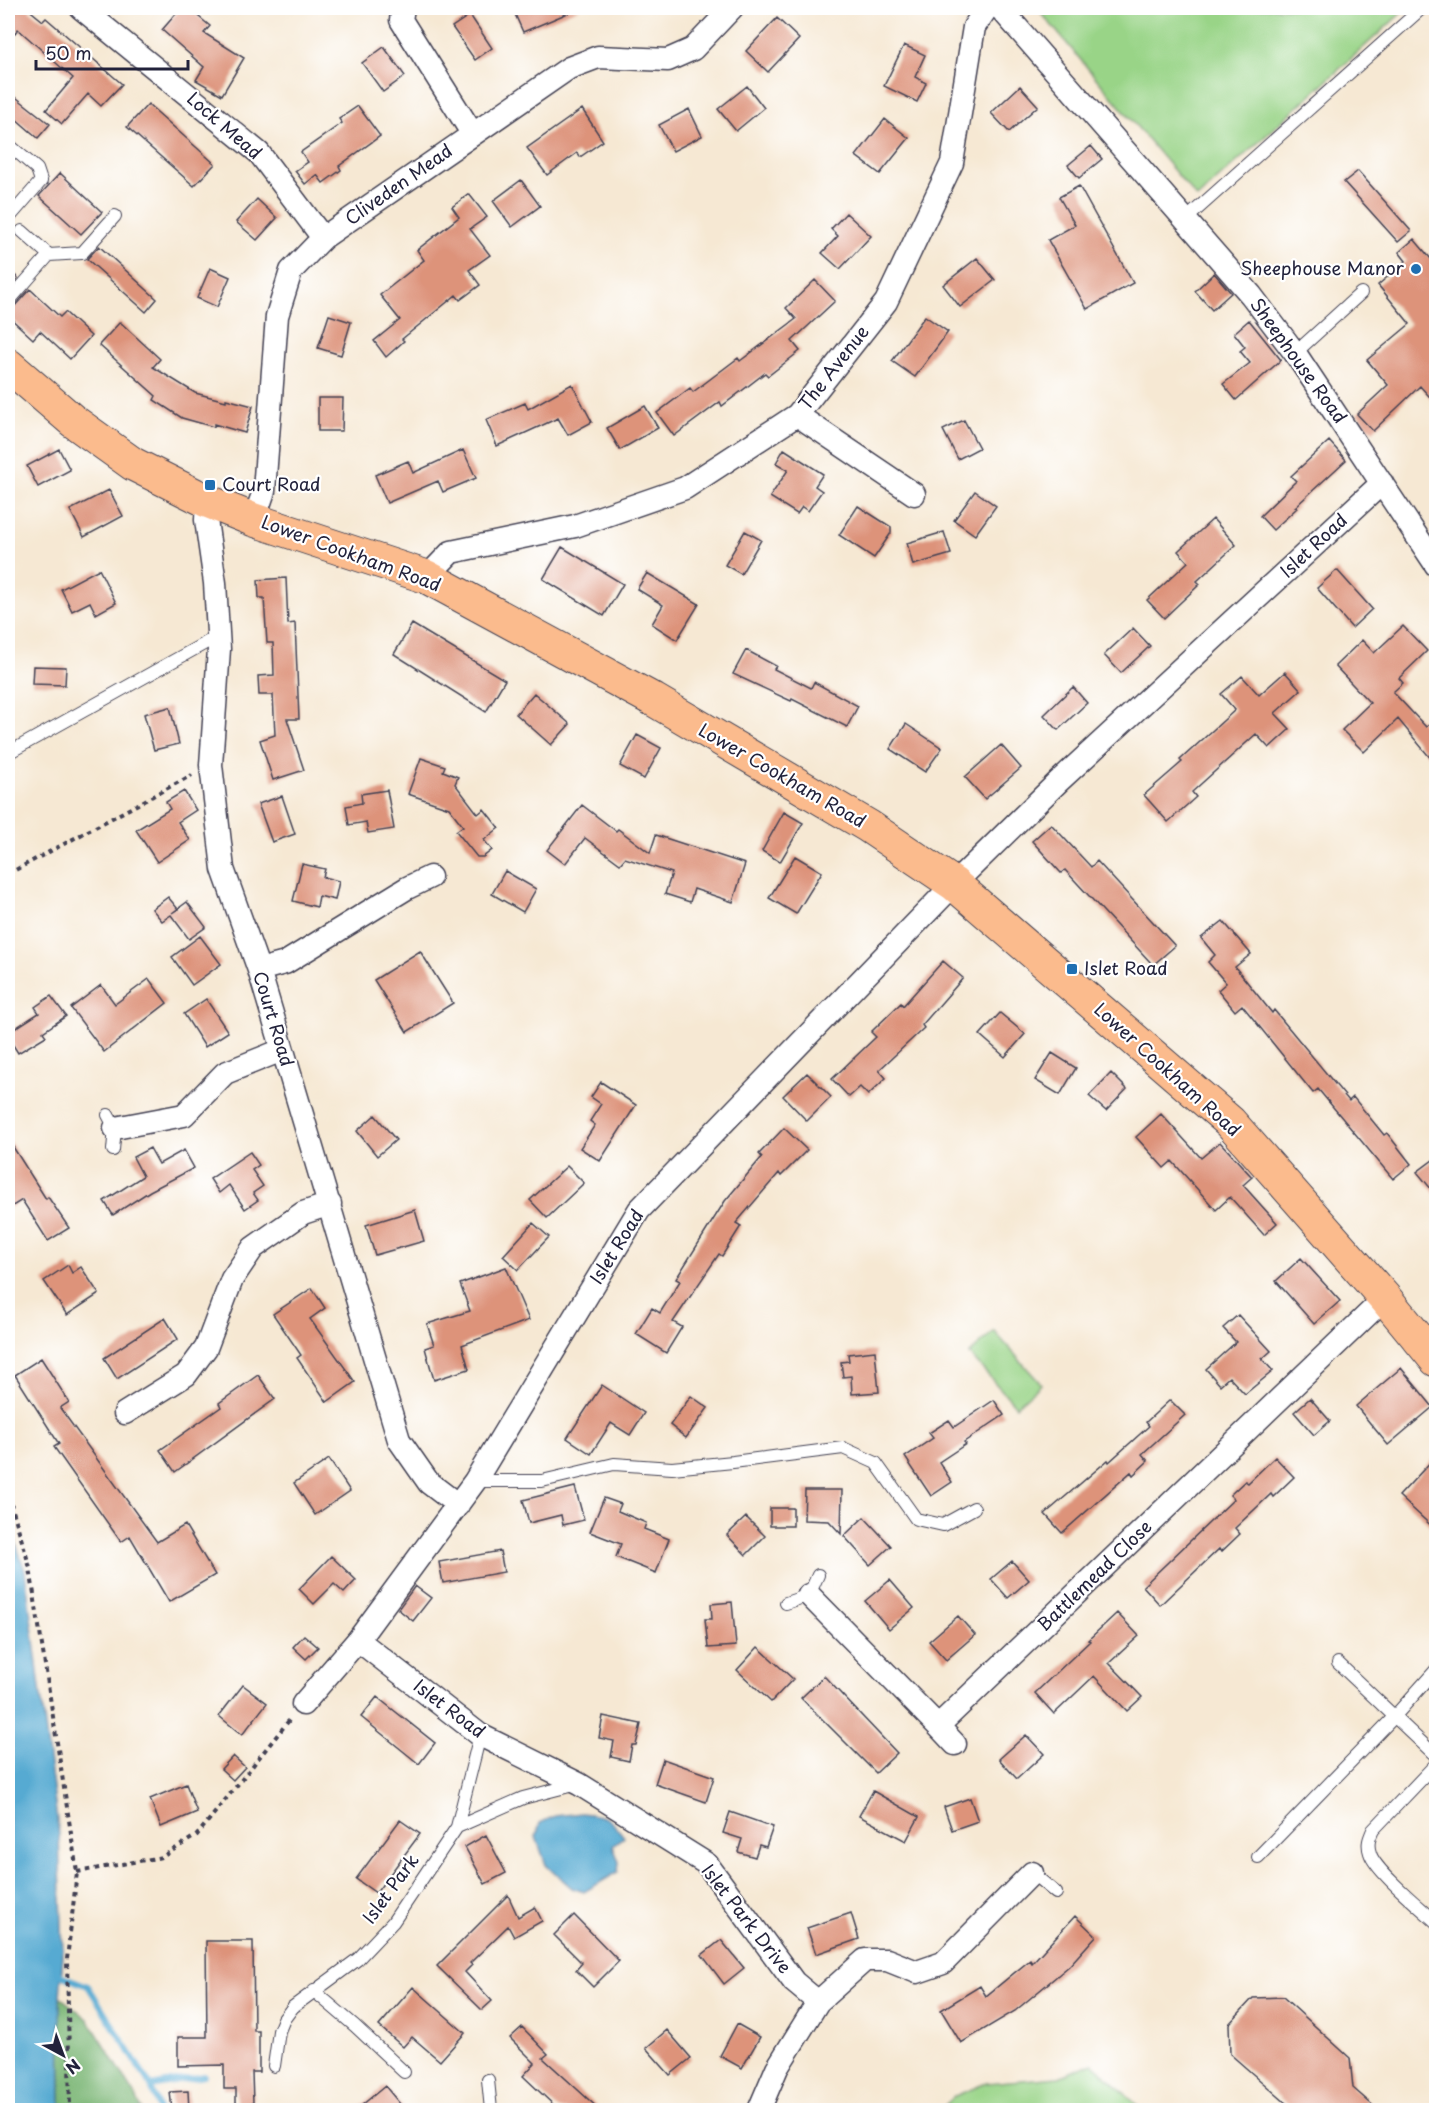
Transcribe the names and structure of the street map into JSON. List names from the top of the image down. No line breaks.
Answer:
{"streets":{"main road":["Lower Cookham Road"],"street":["Lock Mead","Cliveden Mead","Sheephouse Road","The Avenue","Islet Road","Court Road","Battlemead Close","Islet Park Drive"],"lane":["Islet Park"]},"crossings":[["Lock Mead","Cliveden Mead"],["Cliveden Mead","Lower Cookham Road"],["Sheephouse Road","Islet Road"],["The Avenue","Lower Cookham Road"],["Islet Road","Lower Cookham Road"],["Islet Road","Court Road"],["Islet Road","Islet Park"],["Islet Road","Islet Park Drive"],["Lower Cookham Road","Court Road"],["Lower Cookham Road","Battlemead Close"]],"places":{"other":["Sheephouse Manor"],"transit":["Court Road","Islet Road"]},"scale_bar":"50 m","north":"bottom right"}
